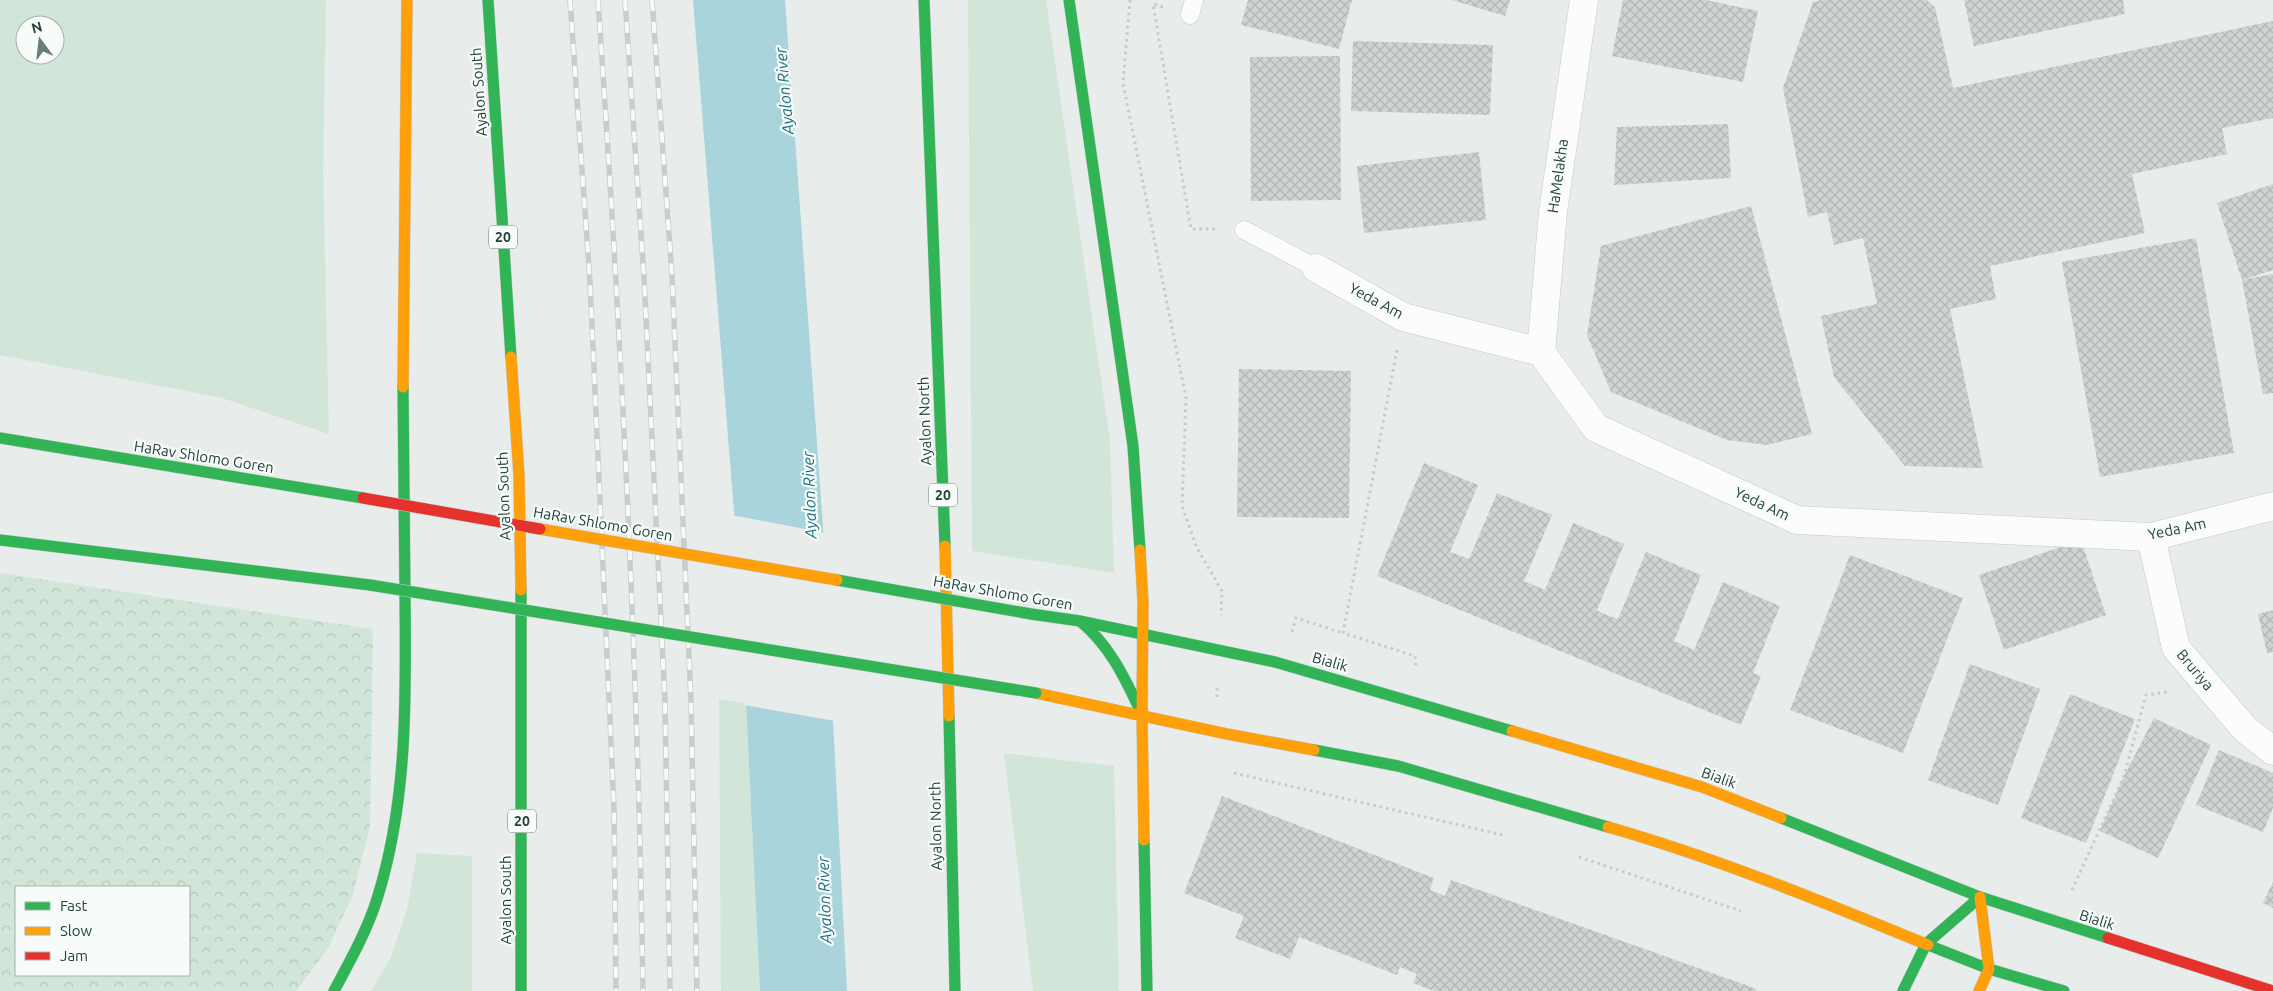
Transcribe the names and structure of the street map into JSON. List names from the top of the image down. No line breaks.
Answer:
{"streets":{"main road":["Ayalon South","20","Ayalon North","HaRav Shlomo Goren","Bialik"],"street":["HaMelakha","Yeda Am","Bruriya"]},"crossings":[["HaMelakha","Yeda Am"],["Yeda Am","Bruriya"],["HaRav Shlomo Goren","Bialik"]],"water":["Ayalon River"],"legend":["Fast","Slow","Jam"],"north":"top"}
